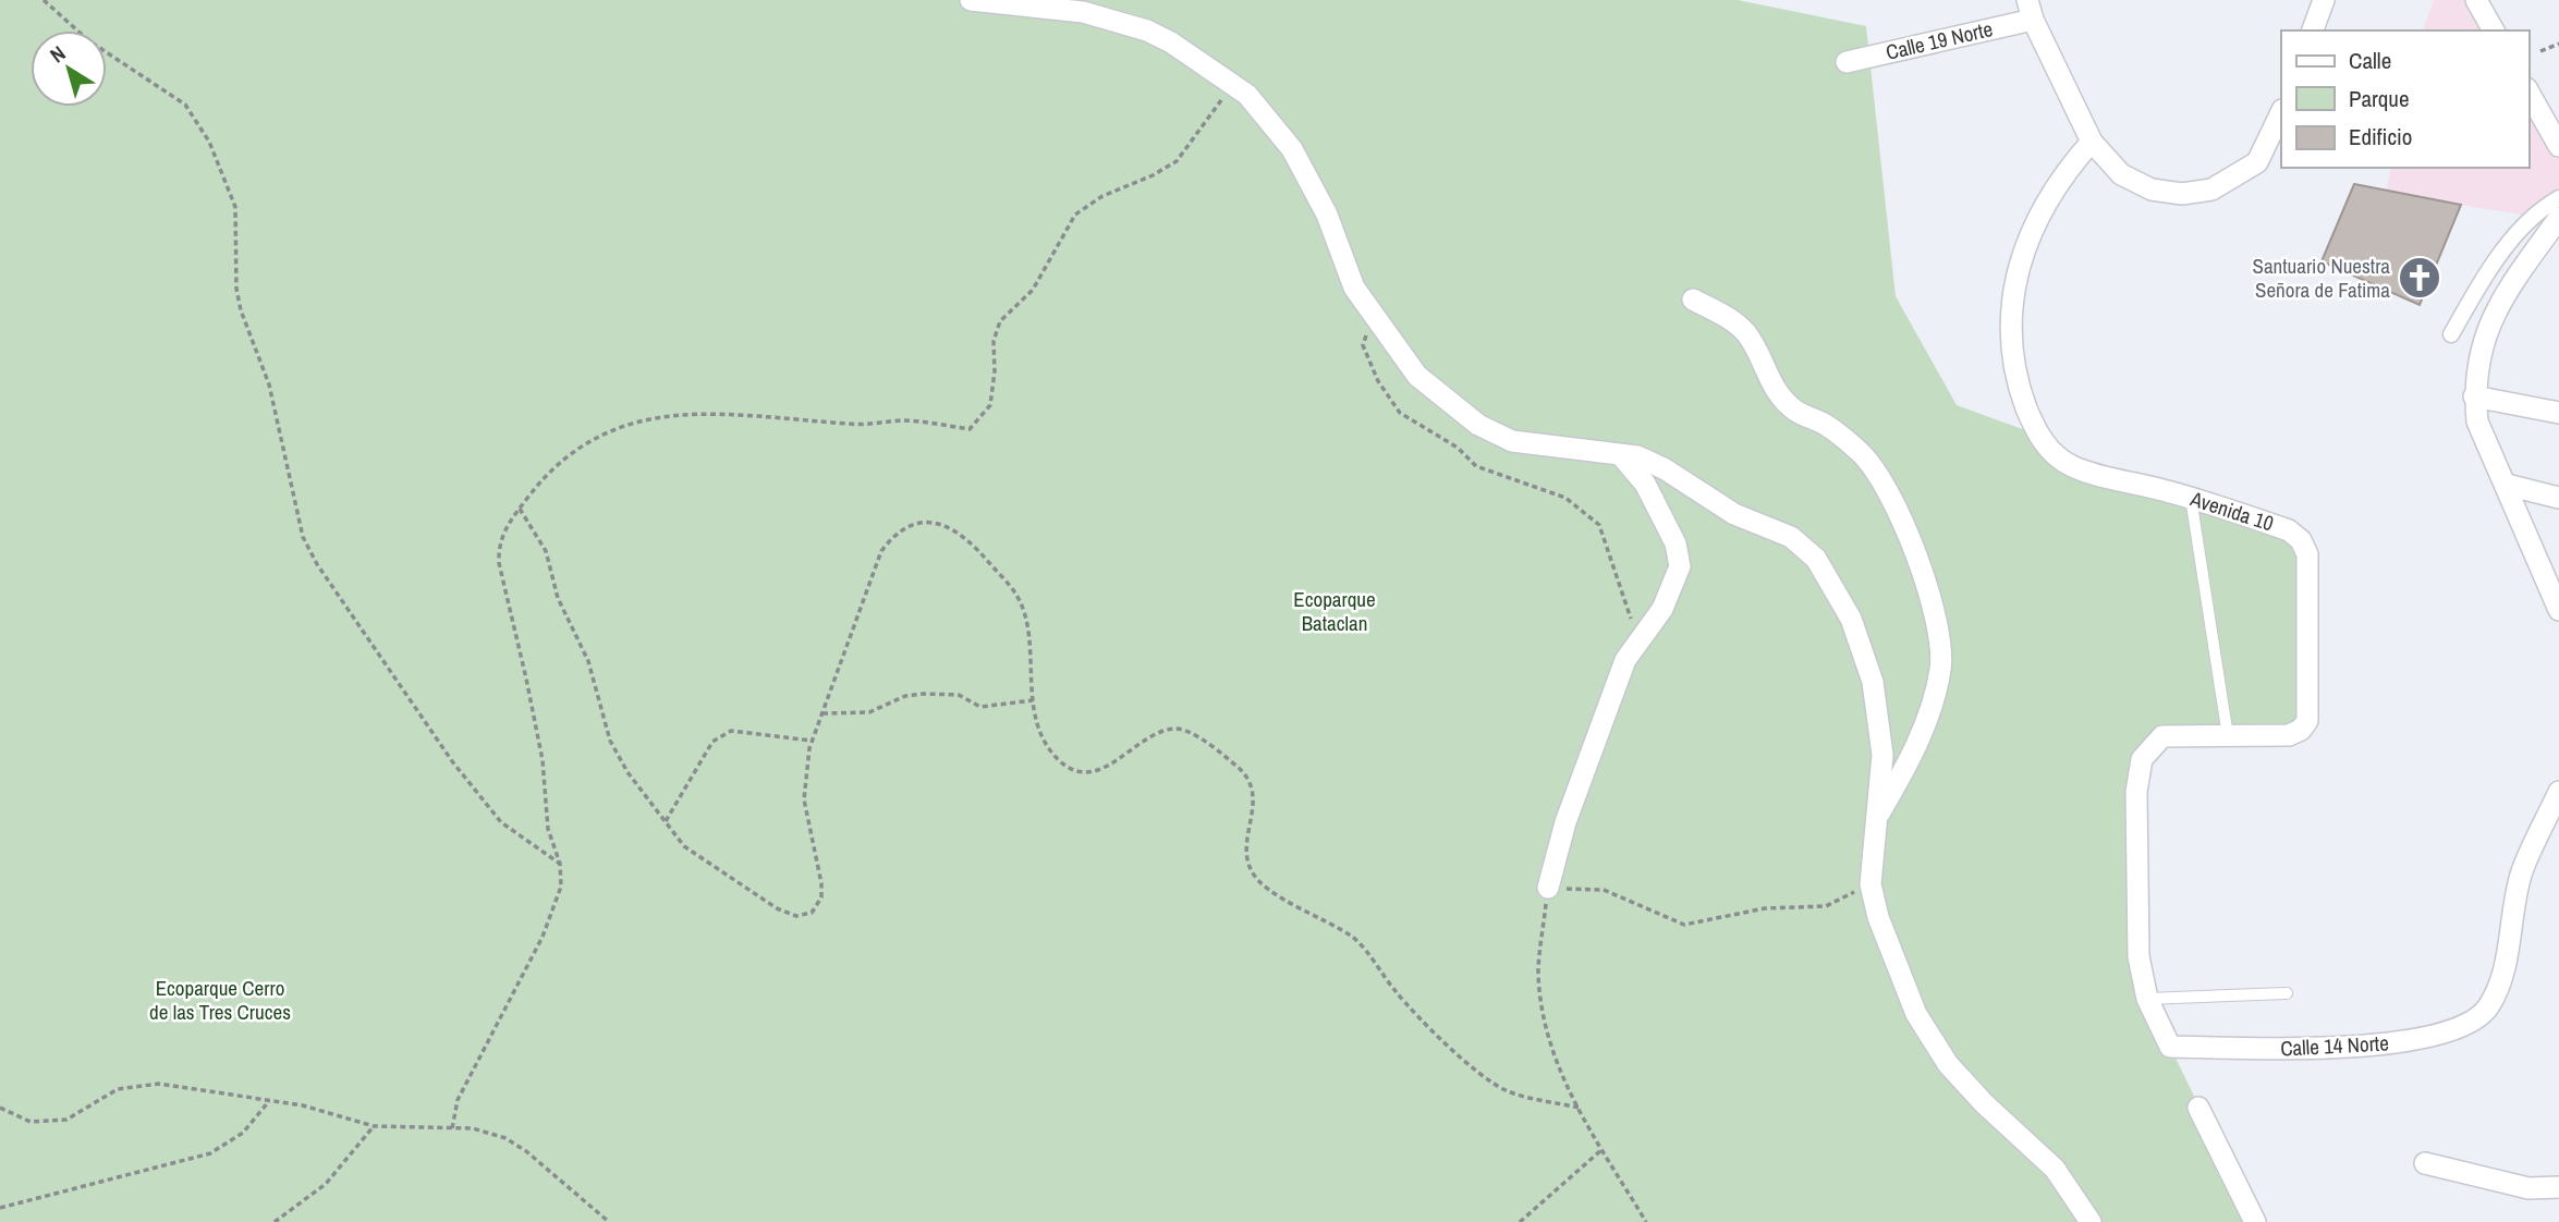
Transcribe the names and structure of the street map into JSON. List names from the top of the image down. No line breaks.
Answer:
{"streets":{"street":["Calle 19 Norte","Avenida 10","Calle 14 Norte"]},"crossings":[["Avenida 10","Calle 14 Norte"]],"parks":["Ecoparque Bataclan","Ecoparque Cerro de las Tres Cruces"],"places":{"church":["Santuario Nuestra Señora de Fatima"]},"legend":["Calle","Parque","Edificio"],"north":"top left"}
